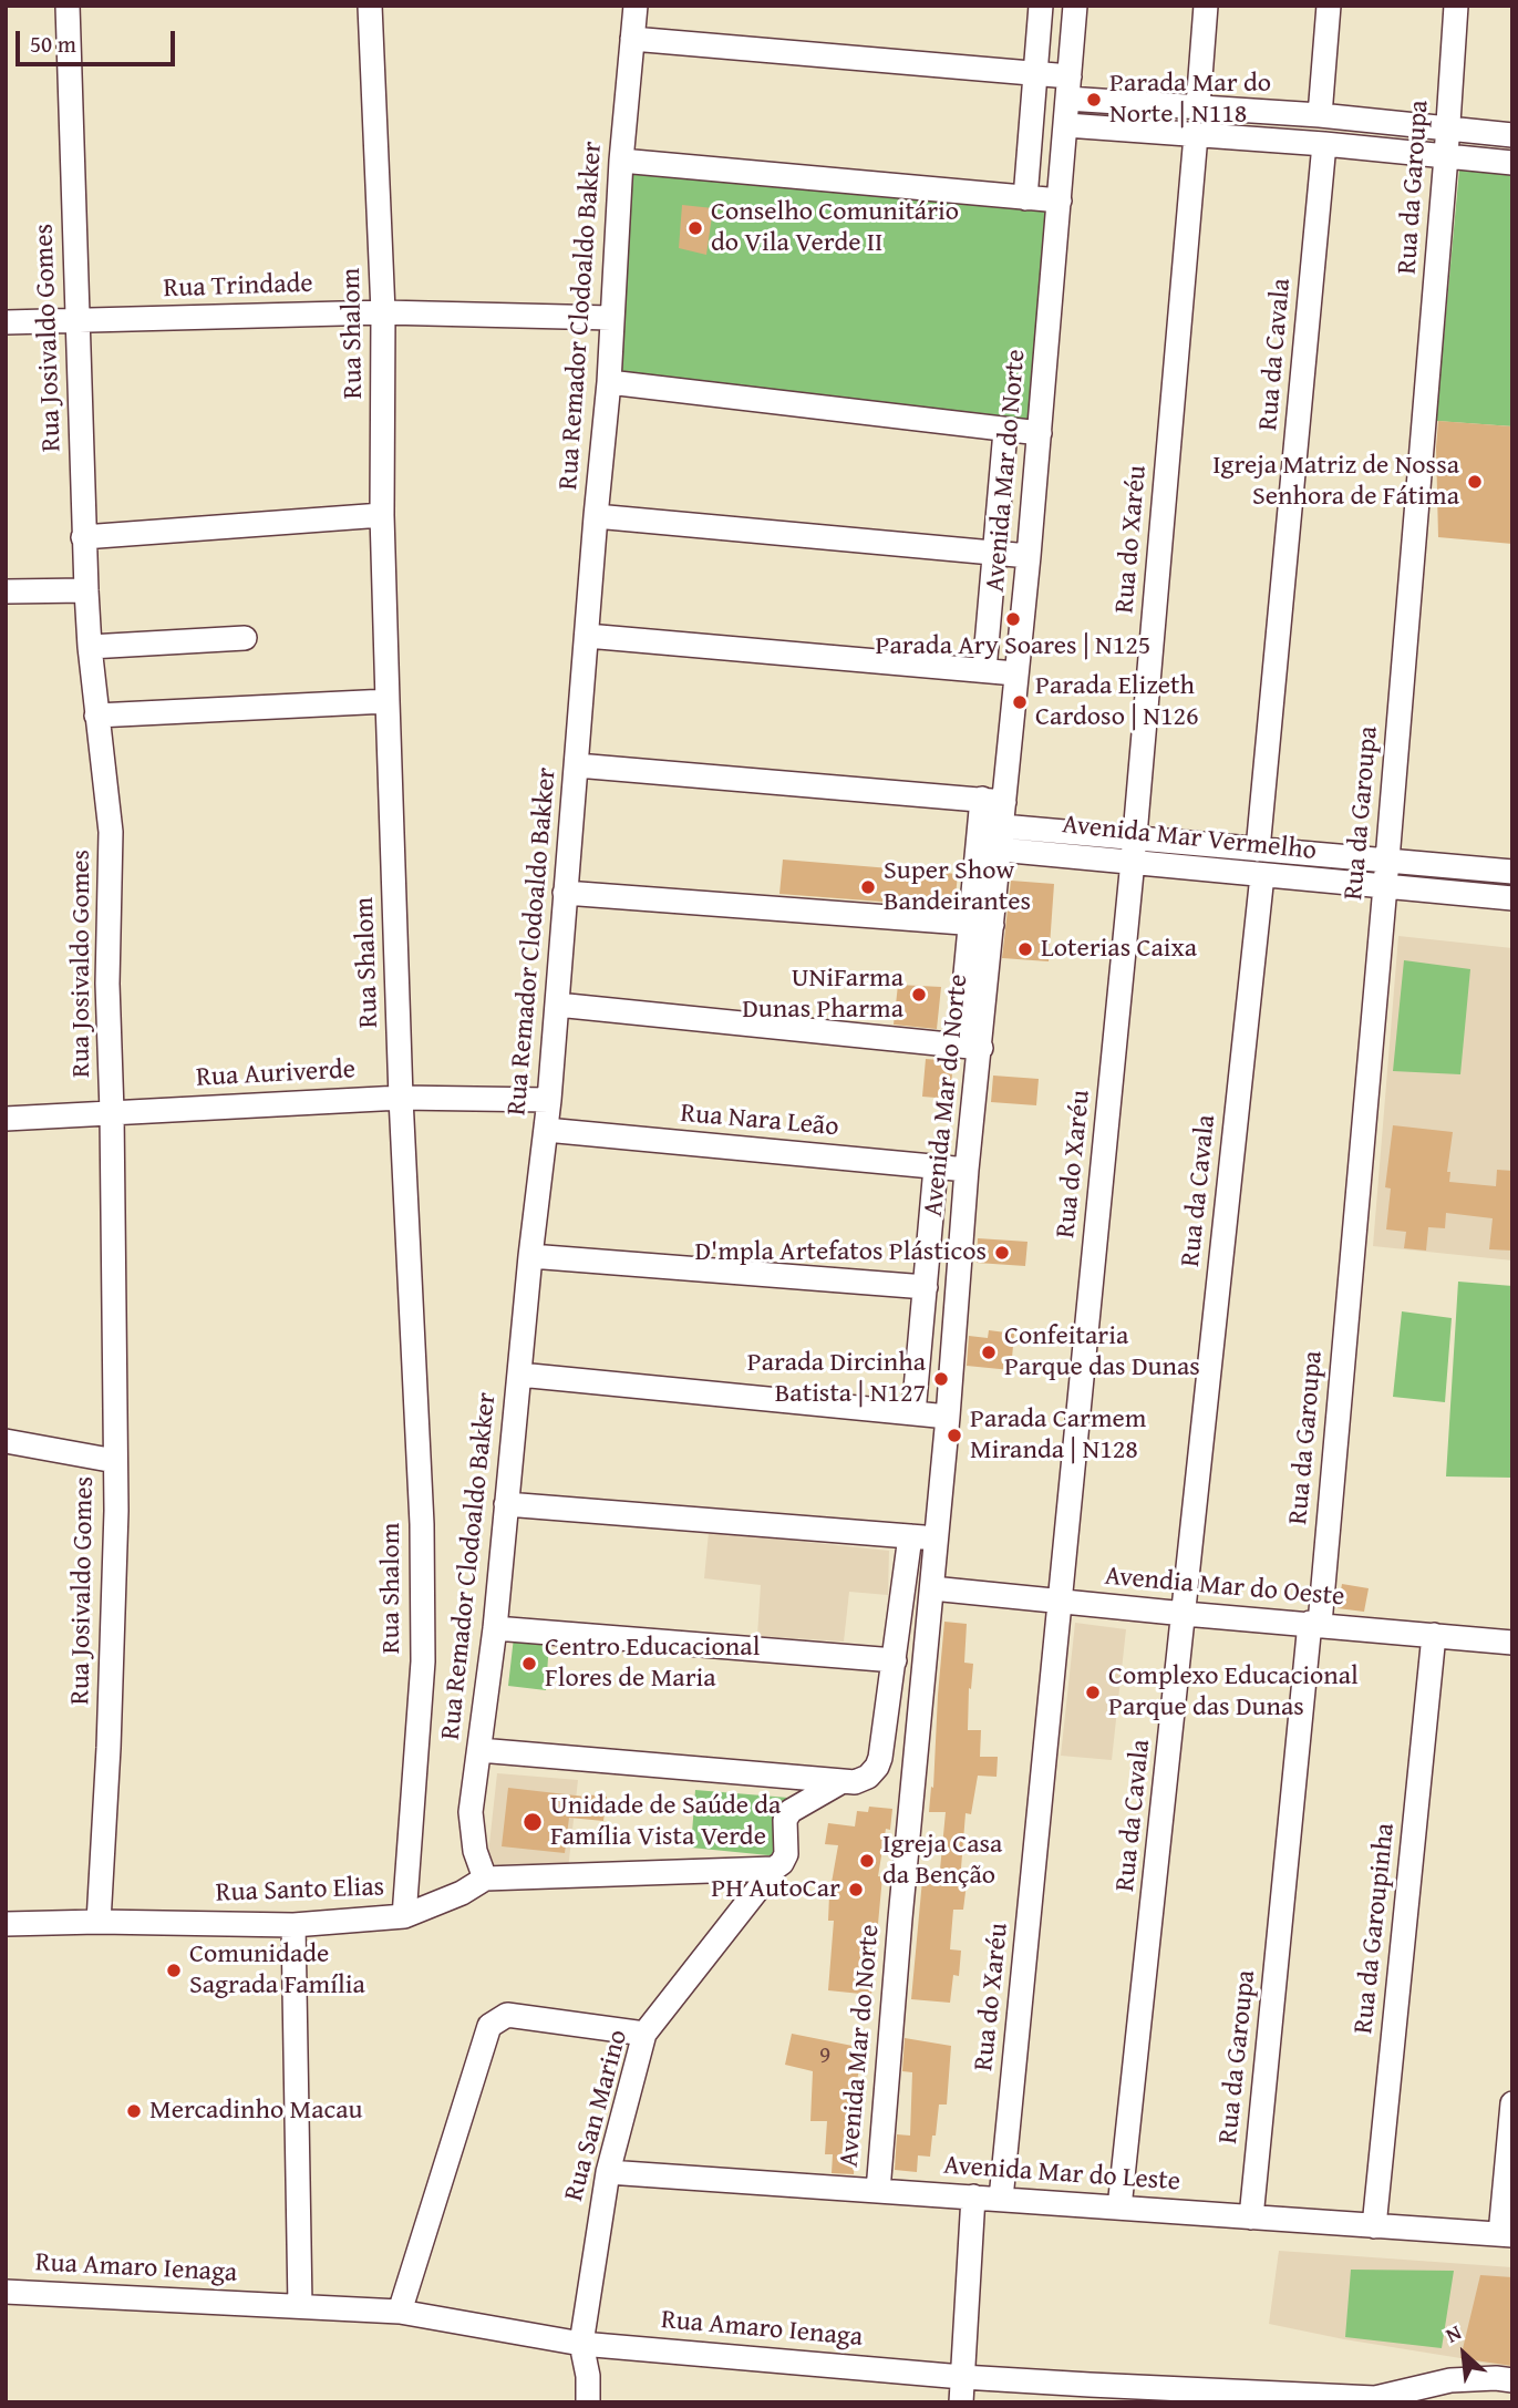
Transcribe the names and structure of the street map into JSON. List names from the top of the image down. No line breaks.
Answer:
{"streets":{"street":["Rua da Garoupa","Rua Trindade","Rua Remador Clodoaldo Bakker","Rua Shalom","Rua Josivaldo Gomes","Rua da Cavala","Avenida Mar do Norte","Rua do Xaréu","Avenida Mar Vermelho","Rua Auriverde","Rua Nara Leão","Avendia Mar do Oeste","Rua Santo Elias","Rua da Garoupinha","Rua San Marino","Avenida Mar do Leste","Rua Amaro Ienaga"]},"crossings":[["Rua da Garoupa","Avenida Mar Vermelho"],["Rua da Garoupa","Avendia Mar do Oeste"],["Rua da Garoupa","Avenida Mar do Leste"],["Rua Trindade","Rua Remador Clodoaldo Bakker"],["Rua Trindade","Rua Shalom"],["Rua Trindade","Rua Josivaldo Gomes"],["Rua Remador Clodoaldo Bakker","Rua Auriverde"],["Rua Remador Clodoaldo Bakker","Rua Nara Leão"],["Rua Remador Clodoaldo Bakker","Rua Santo Elias"],["Rua Shalom","Rua Auriverde"],["Rua Shalom","Rua Santo Elias"],["Rua Josivaldo Gomes","Rua Auriverde"],["Rua Josivaldo Gomes","Rua Santo Elias"],["Rua da Cavala","Avenida Mar Vermelho"],["Rua da Cavala","Avendia Mar do Oeste"],["Rua da Cavala","Avenida Mar do Leste"],["Avenida Mar do Norte","Avenida Mar Vermelho"],["Avenida Mar do Norte","Rua Nara Leão"],["Avenida Mar do Norte","Avendia Mar do Oeste"],["Avenida Mar do Norte","Avenida Mar do Leste"],["Rua do Xaréu","Avenida Mar Vermelho"],["Rua do Xaréu","Avendia Mar do Oeste"],["Rua do Xaréu","Avenida Mar do Leste"],["Avendia Mar do Oeste","Rua da Garoupinha"],["Rua Santo Elias","Rua San Marino"],["Rua da Garoupinha","Avenida Mar do Leste"],["Rua San Marino","Avenida Mar do Leste"],["Rua San Marino","Rua Amaro Ienaga"]],"places":["Parada Mar do Norte | N118","Conselho Comunitário do Vila Verde II","Igreja Matriz de Nossa Senhora de Fátima","Parada Ary Soares | N125","Parada Elizeth Cardoso | N126","Super Show Bandeirantes","Loterias Caixa","UNiFarma Dunas Pharma","D'mpla Artefatos Plásticos","Confeitaria Parque das Dunas","Parada Dircinha Batista | N127","Parada Carmem Miranda | N128","Centro Educacional Flores de Maria","Complexo Educacional Parque das Dunas","Unidade de Saúde da Família Vista Verde","Igreja Casa da Benção","PH AutoCar","Comunidade Sagrada Família","Mercadinho Macau"],"house_numbers":["9"],"scale_bar":"50 m","north":"top left"}
